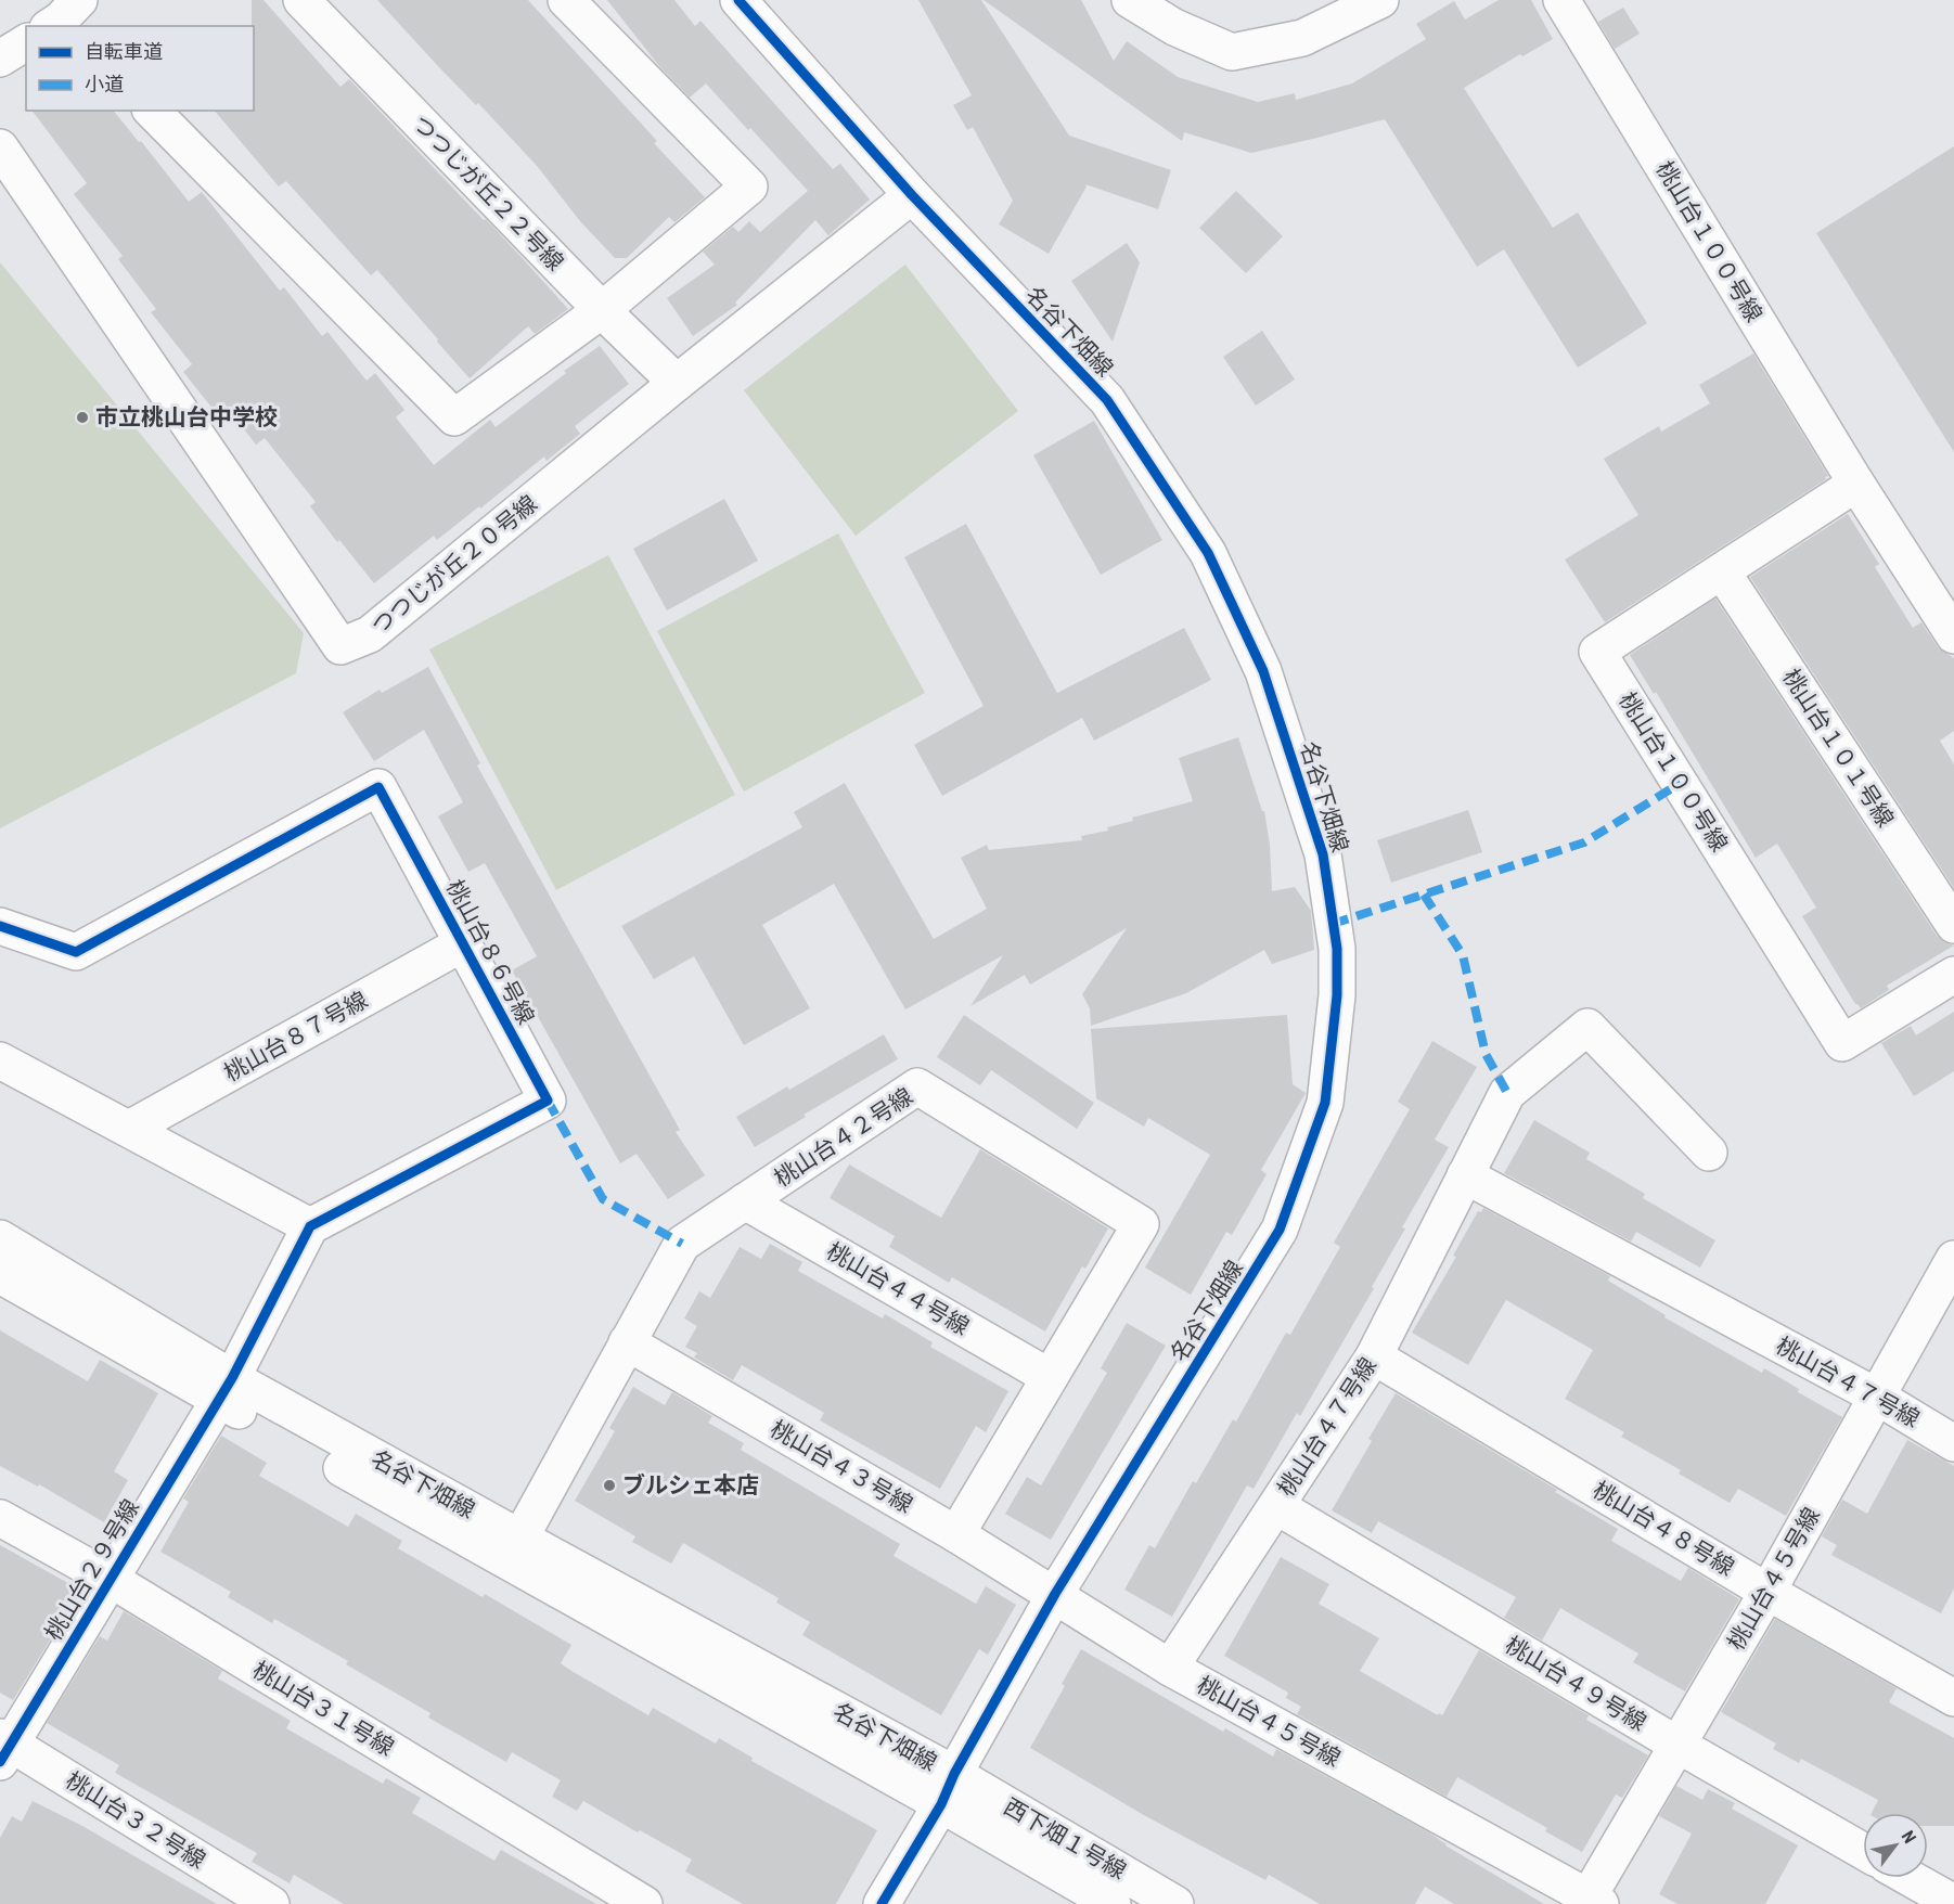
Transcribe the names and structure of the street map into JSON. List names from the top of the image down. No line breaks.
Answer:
{"streets":{"street":["つつじが丘２２号線","桃山台１００号線","名谷下畑線","つつじが丘２０号線","桃山台１０１号線","桃山台８６号線","桃山台８７号線","桃山台４２号線","桃山台４４号線","桃山台４７号線","桃山台４３号線","桃山台４８号線","桃山台２９号線","桃山台４５号線","桃山台４９号線","桃山台３１号線","桃山台３２号線","西下畑１号線"]},"crossings":[["つつじが丘２２号線","つつじが丘２０号線"],["桃山台１００号線","桃山台１０１号線"],["名谷下畑線","つつじが丘２０号線"],["名谷下畑線","桃山台４２号線"],["名谷下畑線","桃山台４３号線"],["名谷下畑線","桃山台２９号線"],["名谷下畑線","桃山台４５号線"],["名谷下畑線","西下畑１号線"],["桃山台８６号線","桃山台８７号線"],["桃山台４２号線","桃山台４４号線"],["桃山台４２号線","桃山台４３号線"],["桃山台４７号線","桃山台４８号線"],["桃山台４７号線","桃山台４５号線"],["桃山台４７号線","桃山台４９号線"],["桃山台４３号線","桃山台４５号線"],["桃山台４８号線","桃山台４５号線"],["桃山台２９号線","桃山台３１号線"],["桃山台２９号線","桃山台３２号線"],["桃山台４５号線","桃山台４９号線"]],"places":["市立桃山台中学校","ブルシェ本店"],"legend":["自転車道","小道"],"north":"top right"}
